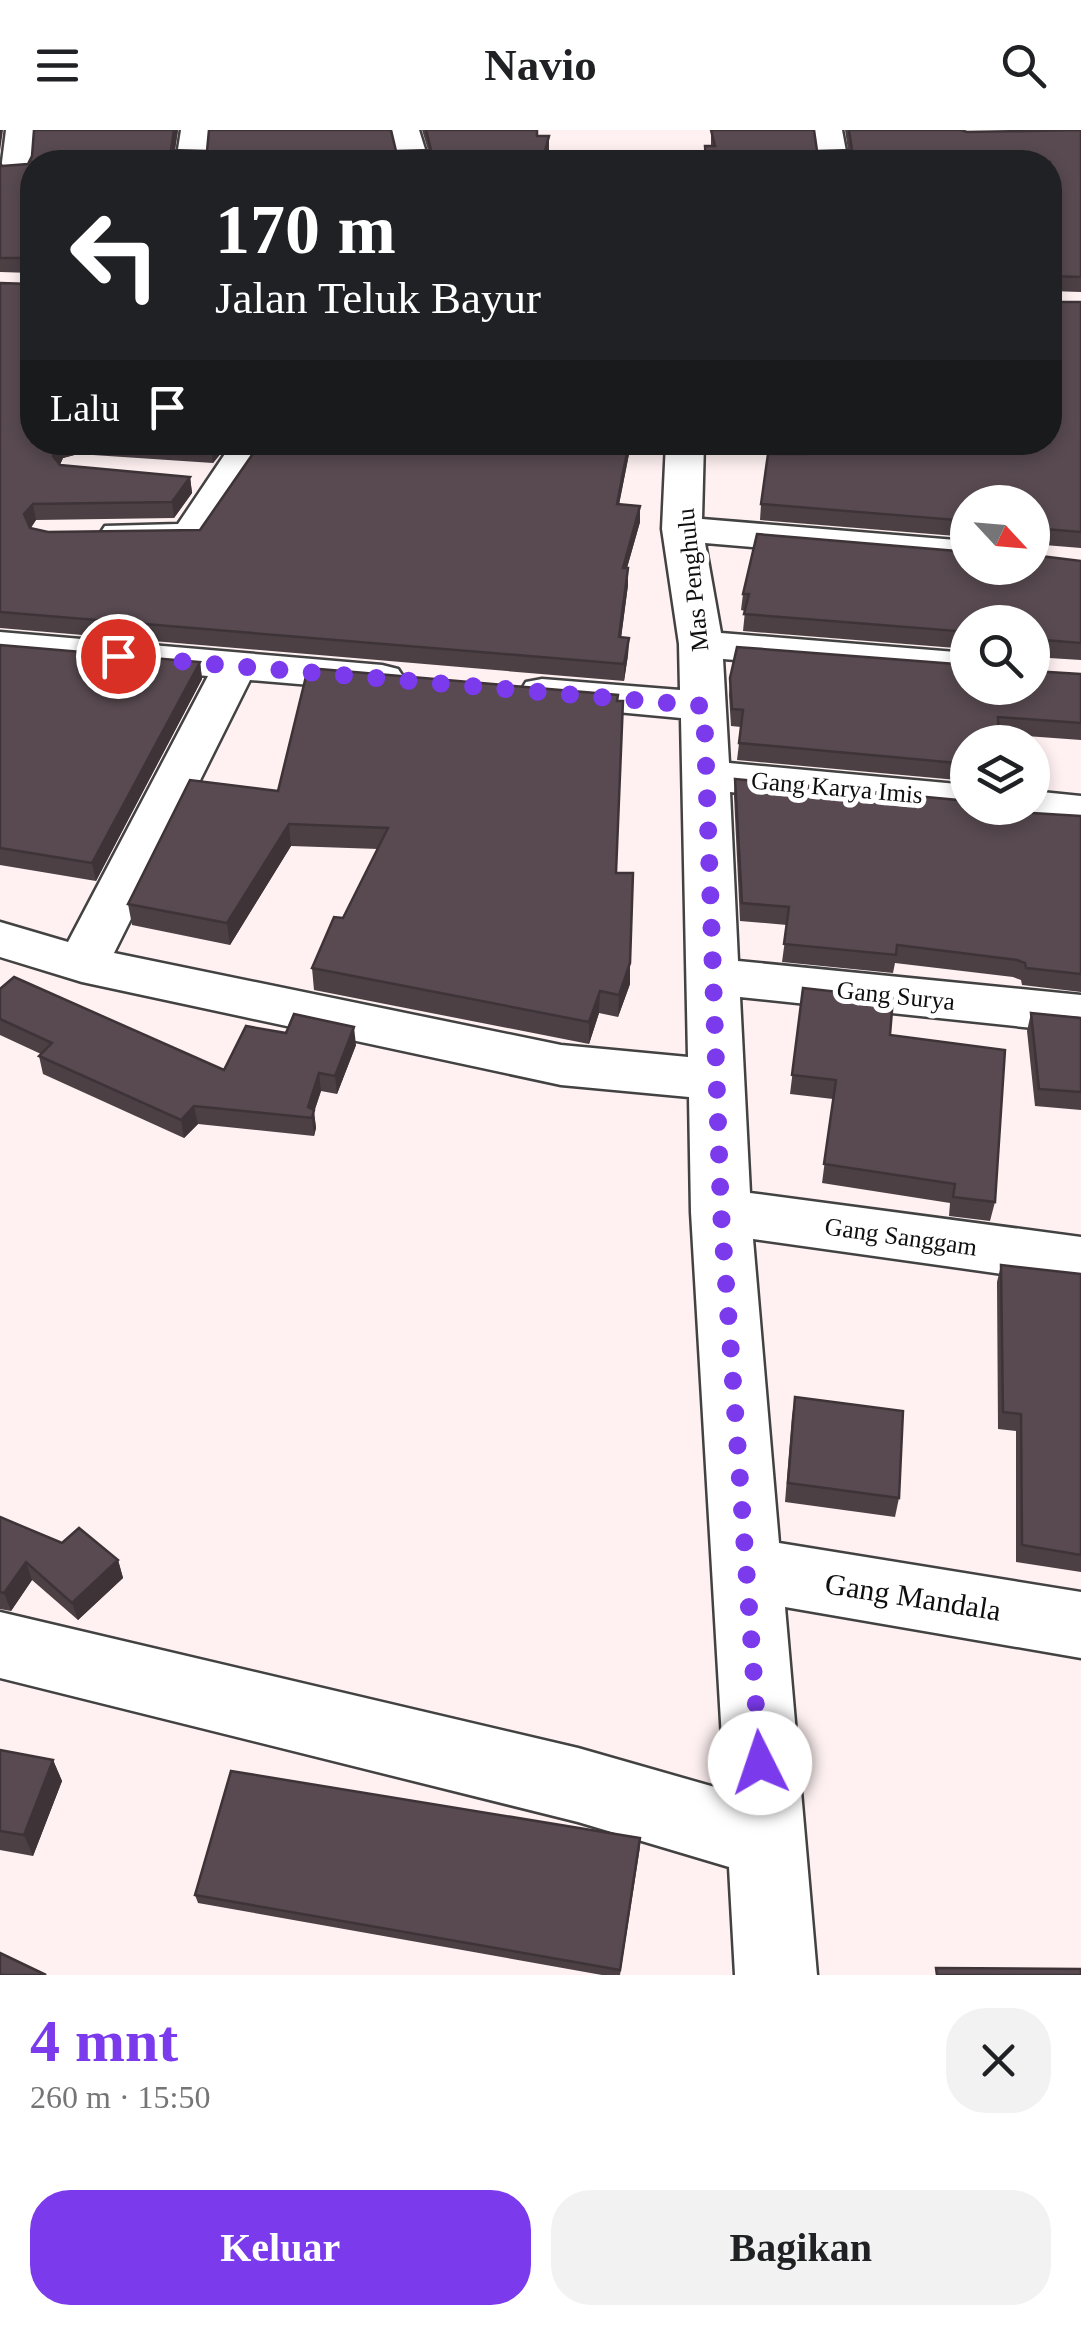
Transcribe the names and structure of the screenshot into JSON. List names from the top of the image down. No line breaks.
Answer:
{"streets":{"street":["Mas Penghulu","Gang Karya Imis","Gang Surya","Gang Sanggam","Gang Mandala"]},"crossings":[["Mas Penghulu","Gang Karya Imis"],["Mas Penghulu","Gang Surya"],["Mas Penghulu","Gang Sanggam"],["Mas Penghulu","Gang Mandala"]],"north":"bottom right","page":{"header":"Navio","turn":["170 m","Jalan Teluk Bayur"],"then":"Lalu","heading":["4 mnt","260 m · 15:50"],"buttons":["Keluar","Bagikan"]}}
